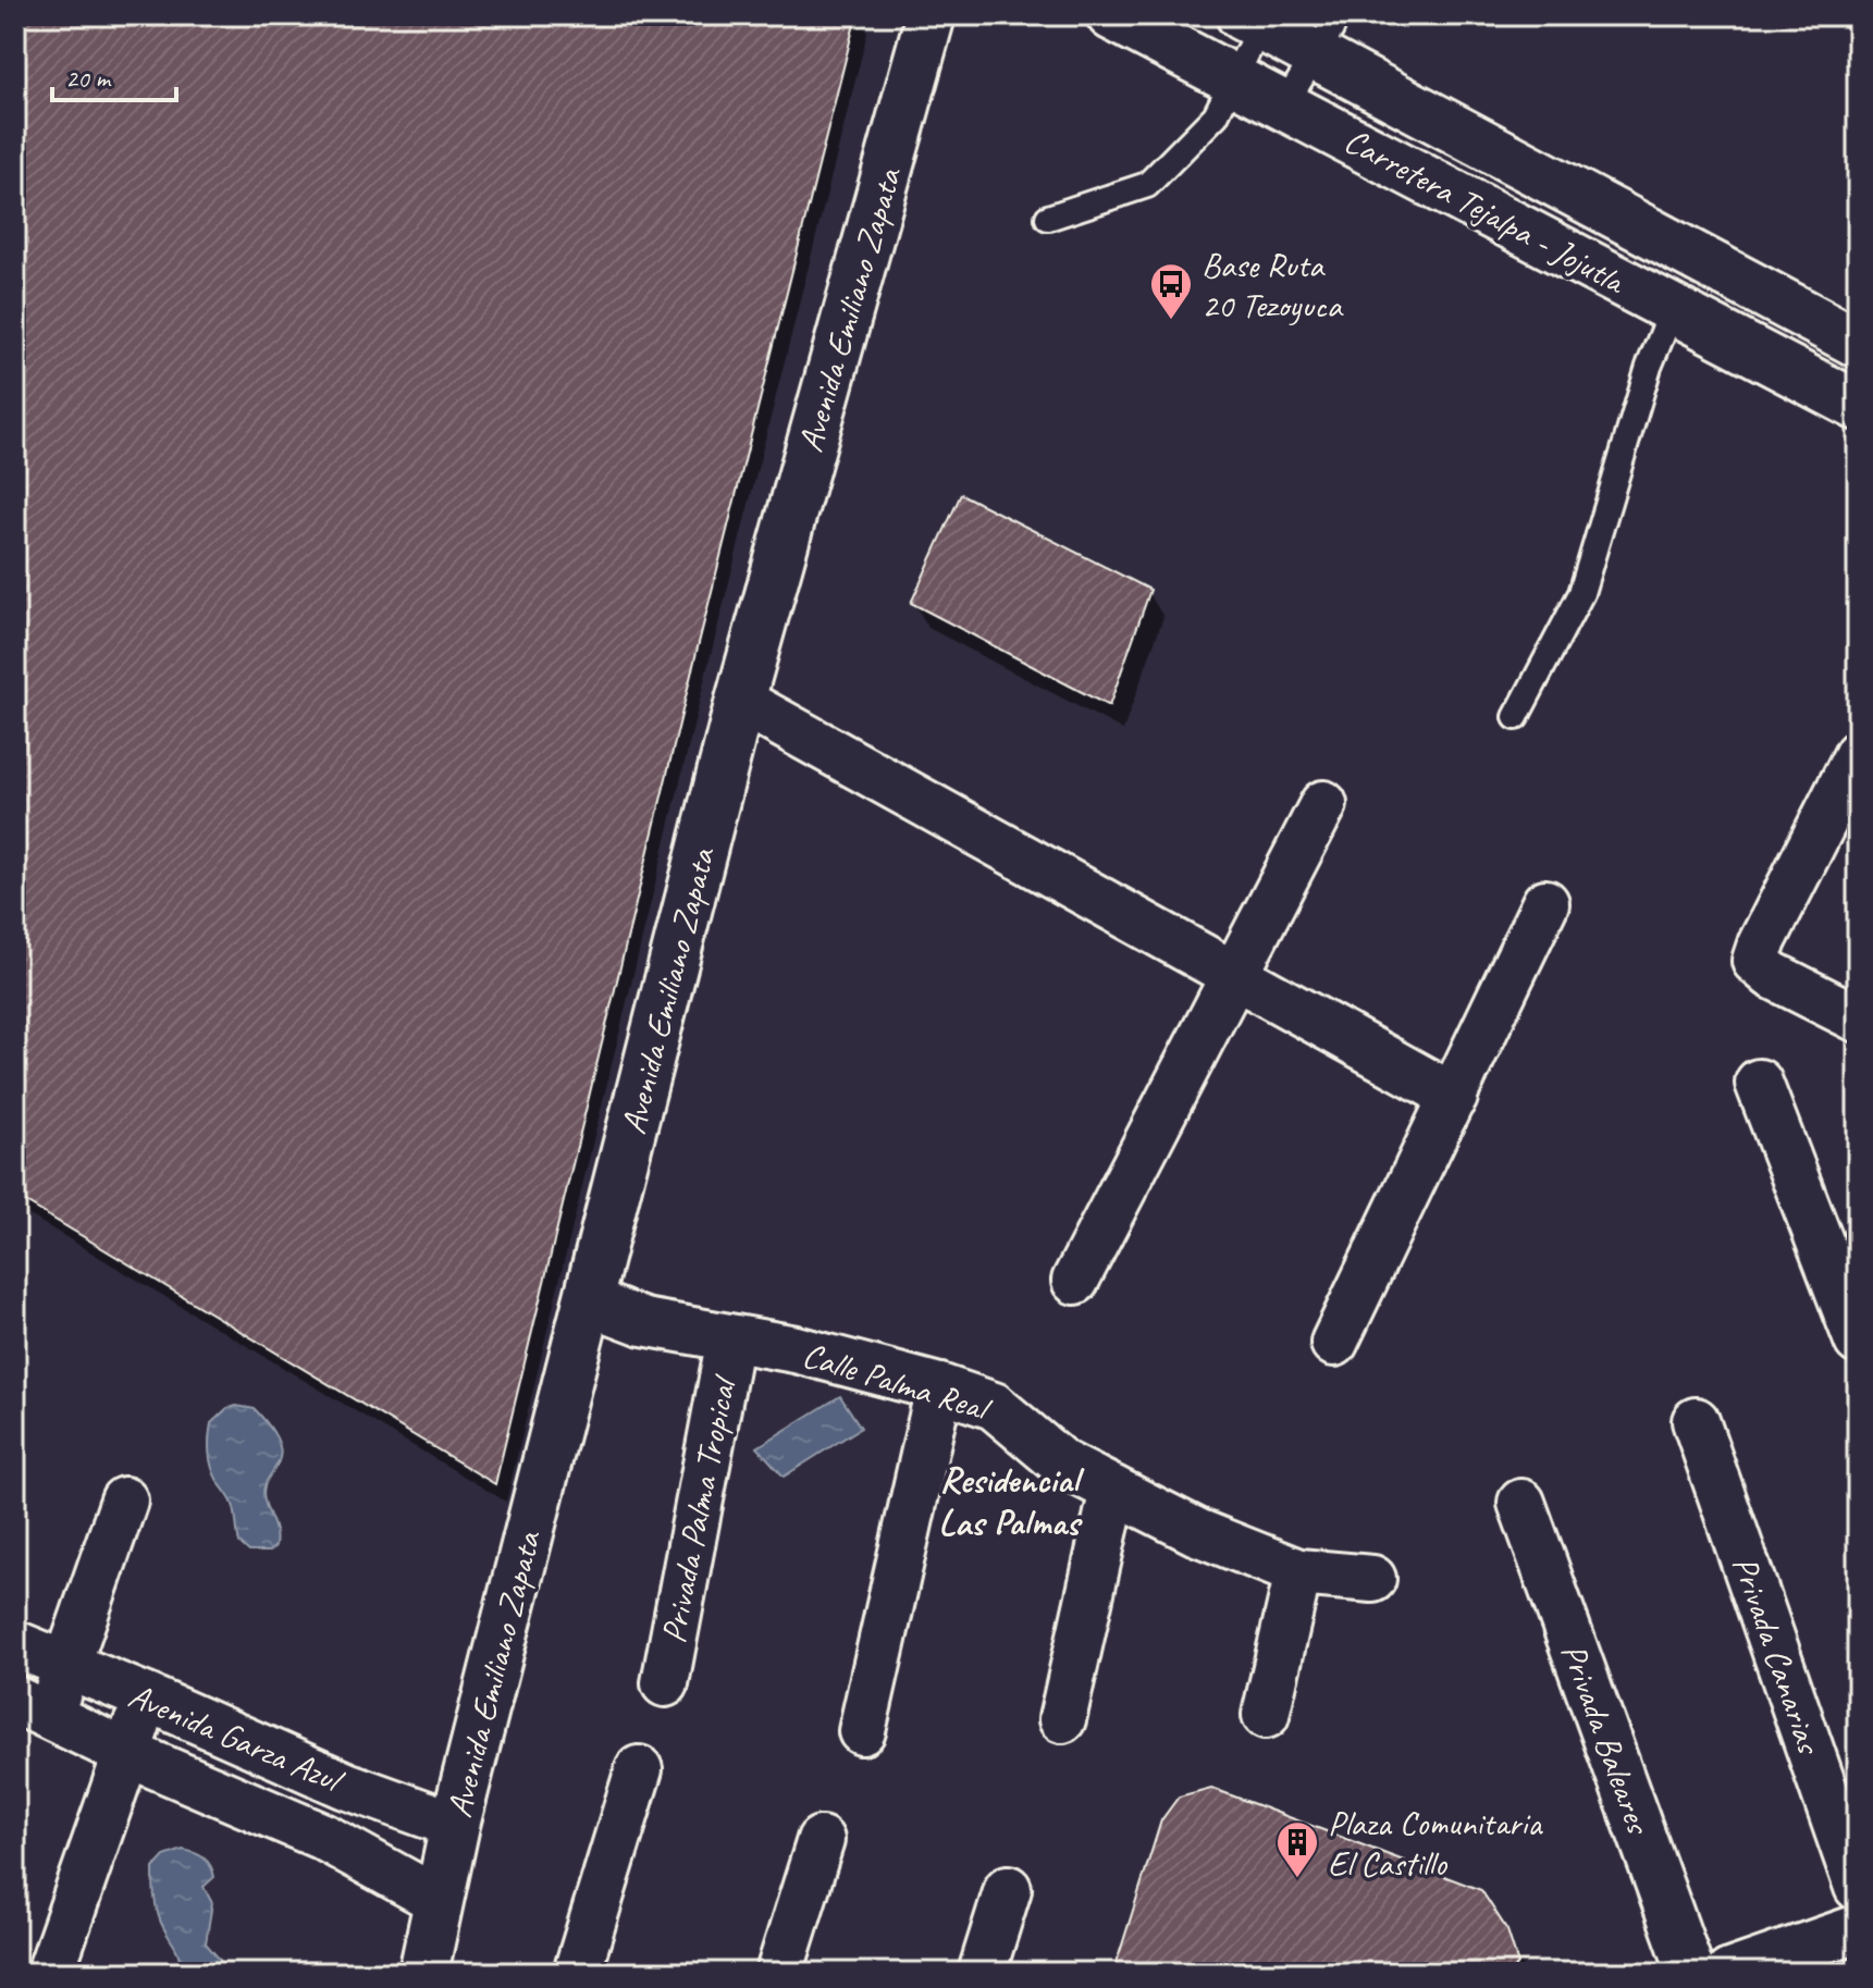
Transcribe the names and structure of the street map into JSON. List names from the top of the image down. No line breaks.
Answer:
{"streets":{"street":["Carretera Tejalpa - Jojutla","Avenida Emiliano Zapata","Calle Palma Real","Privada Palma Tropical","Privada Canarias","Avenida Garza Azul","Privada Baleares"]},"crossings":[["Avenida Emiliano Zapata","Calle Palma Real"],["Avenida Emiliano Zapata","Avenida Garza Azul"],["Calle Palma Real","Privada Palma Tropical"]],"districts":["Residencial Las Palmas"],"places":{"bus stop":["Base Ruta 20 Tezoyuca"],"building":["Plaza Comunitaria El Castillo"]},"scale_bar":"20 m"}
